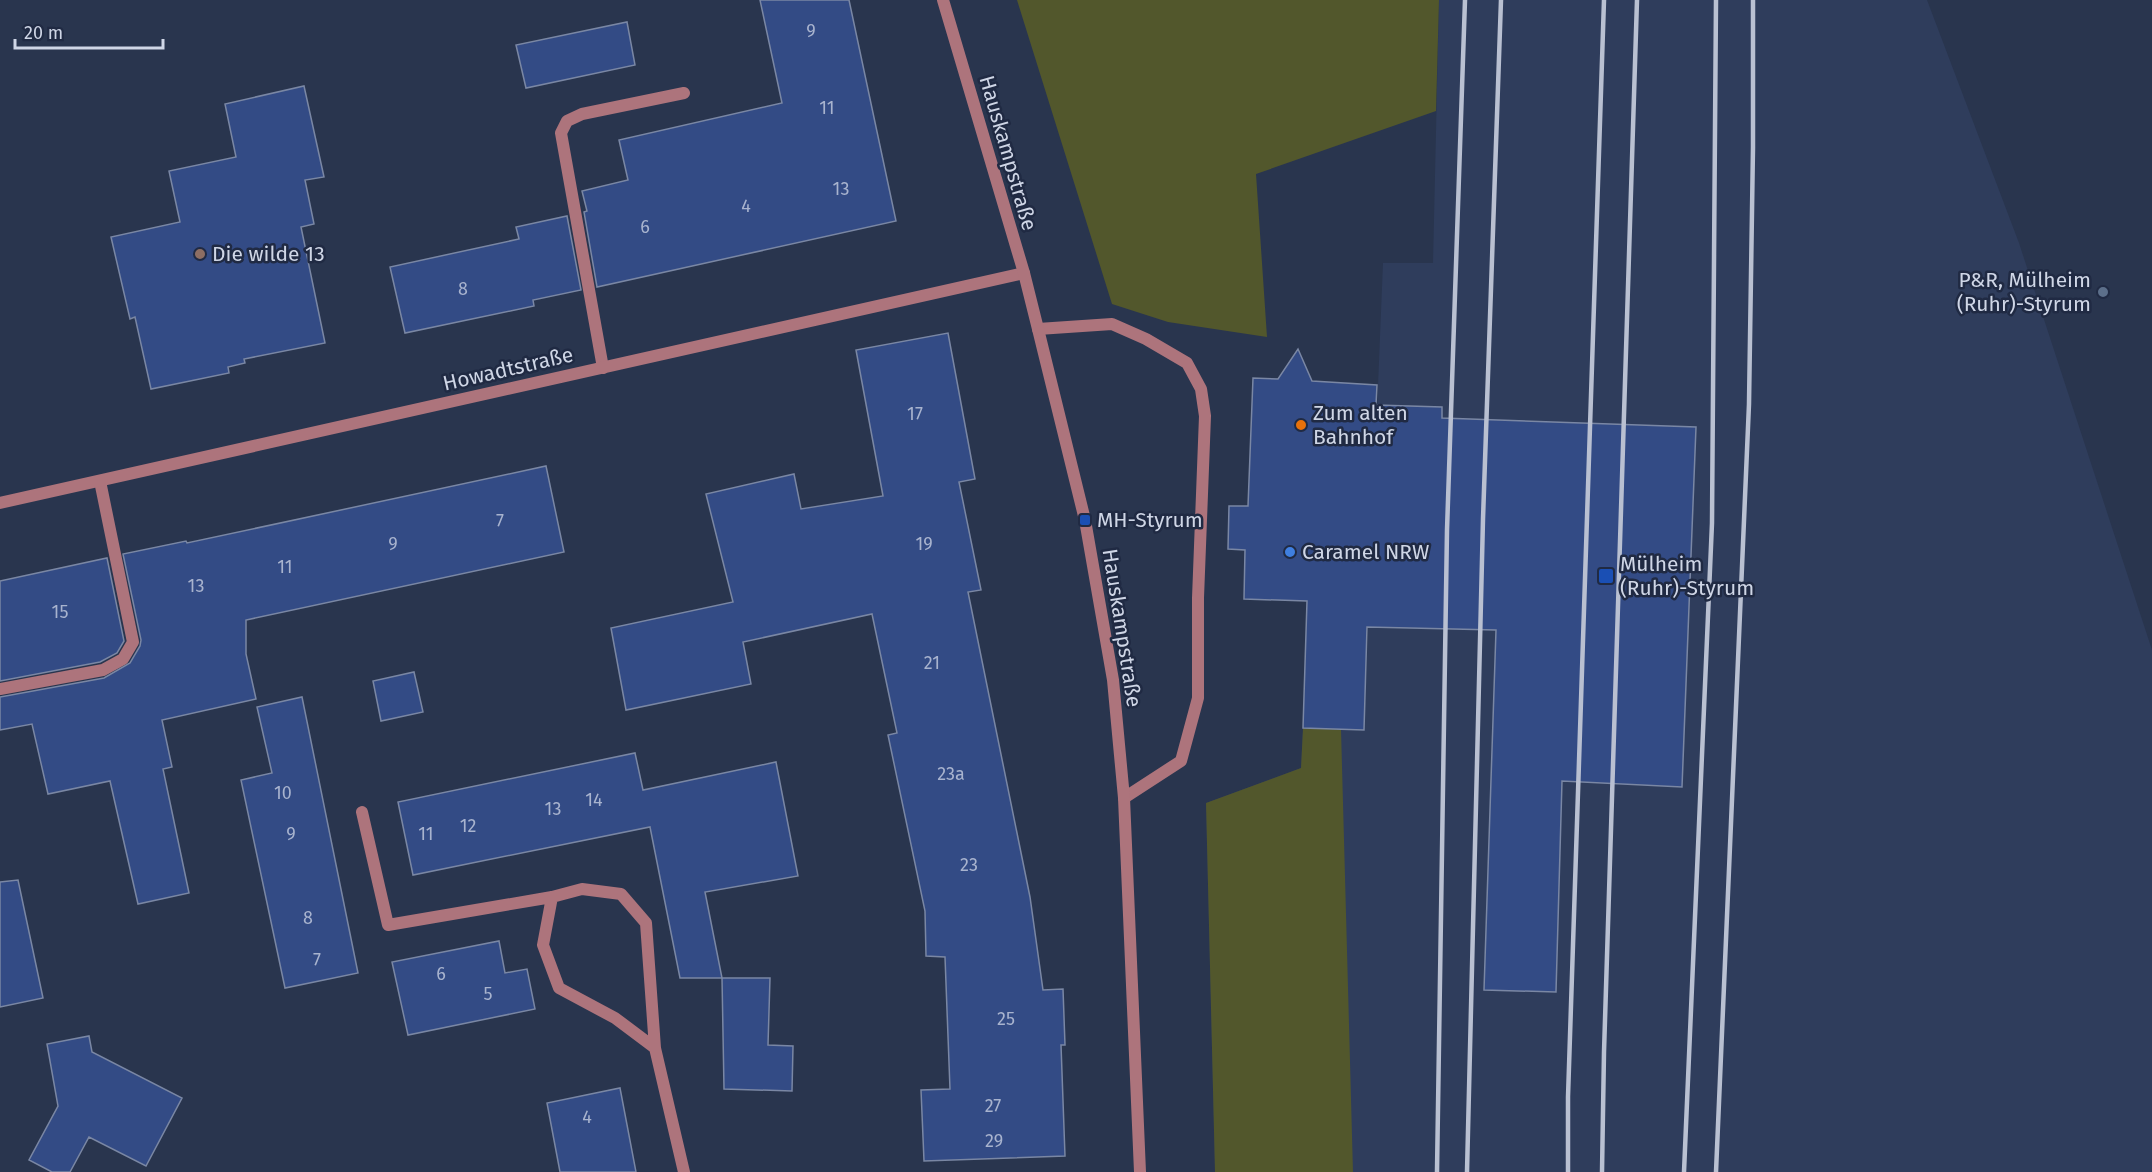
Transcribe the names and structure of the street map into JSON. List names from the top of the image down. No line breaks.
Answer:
{"streets":{"street":["Hauskampstraße","Howadtstraße"]},"crossings":[["Hauskampstraße","Howadtstraße"]],"places":{"other":["Die wilde 13","P&R, Mülheim (Ruhr)-Styrum","Zum alten Bahnhof","Caramel NRW"],"transit":["MH-Styrum","Mülheim (Ruhr)-Styrum"]},"house_numbers":["9","11","13","4","6","8","17","7","9","19","11","13","15","21","23a","10","14","13","12","9","11","23","8","7","6","5","25","27","4","29"],"scale_bar":"20 m"}
